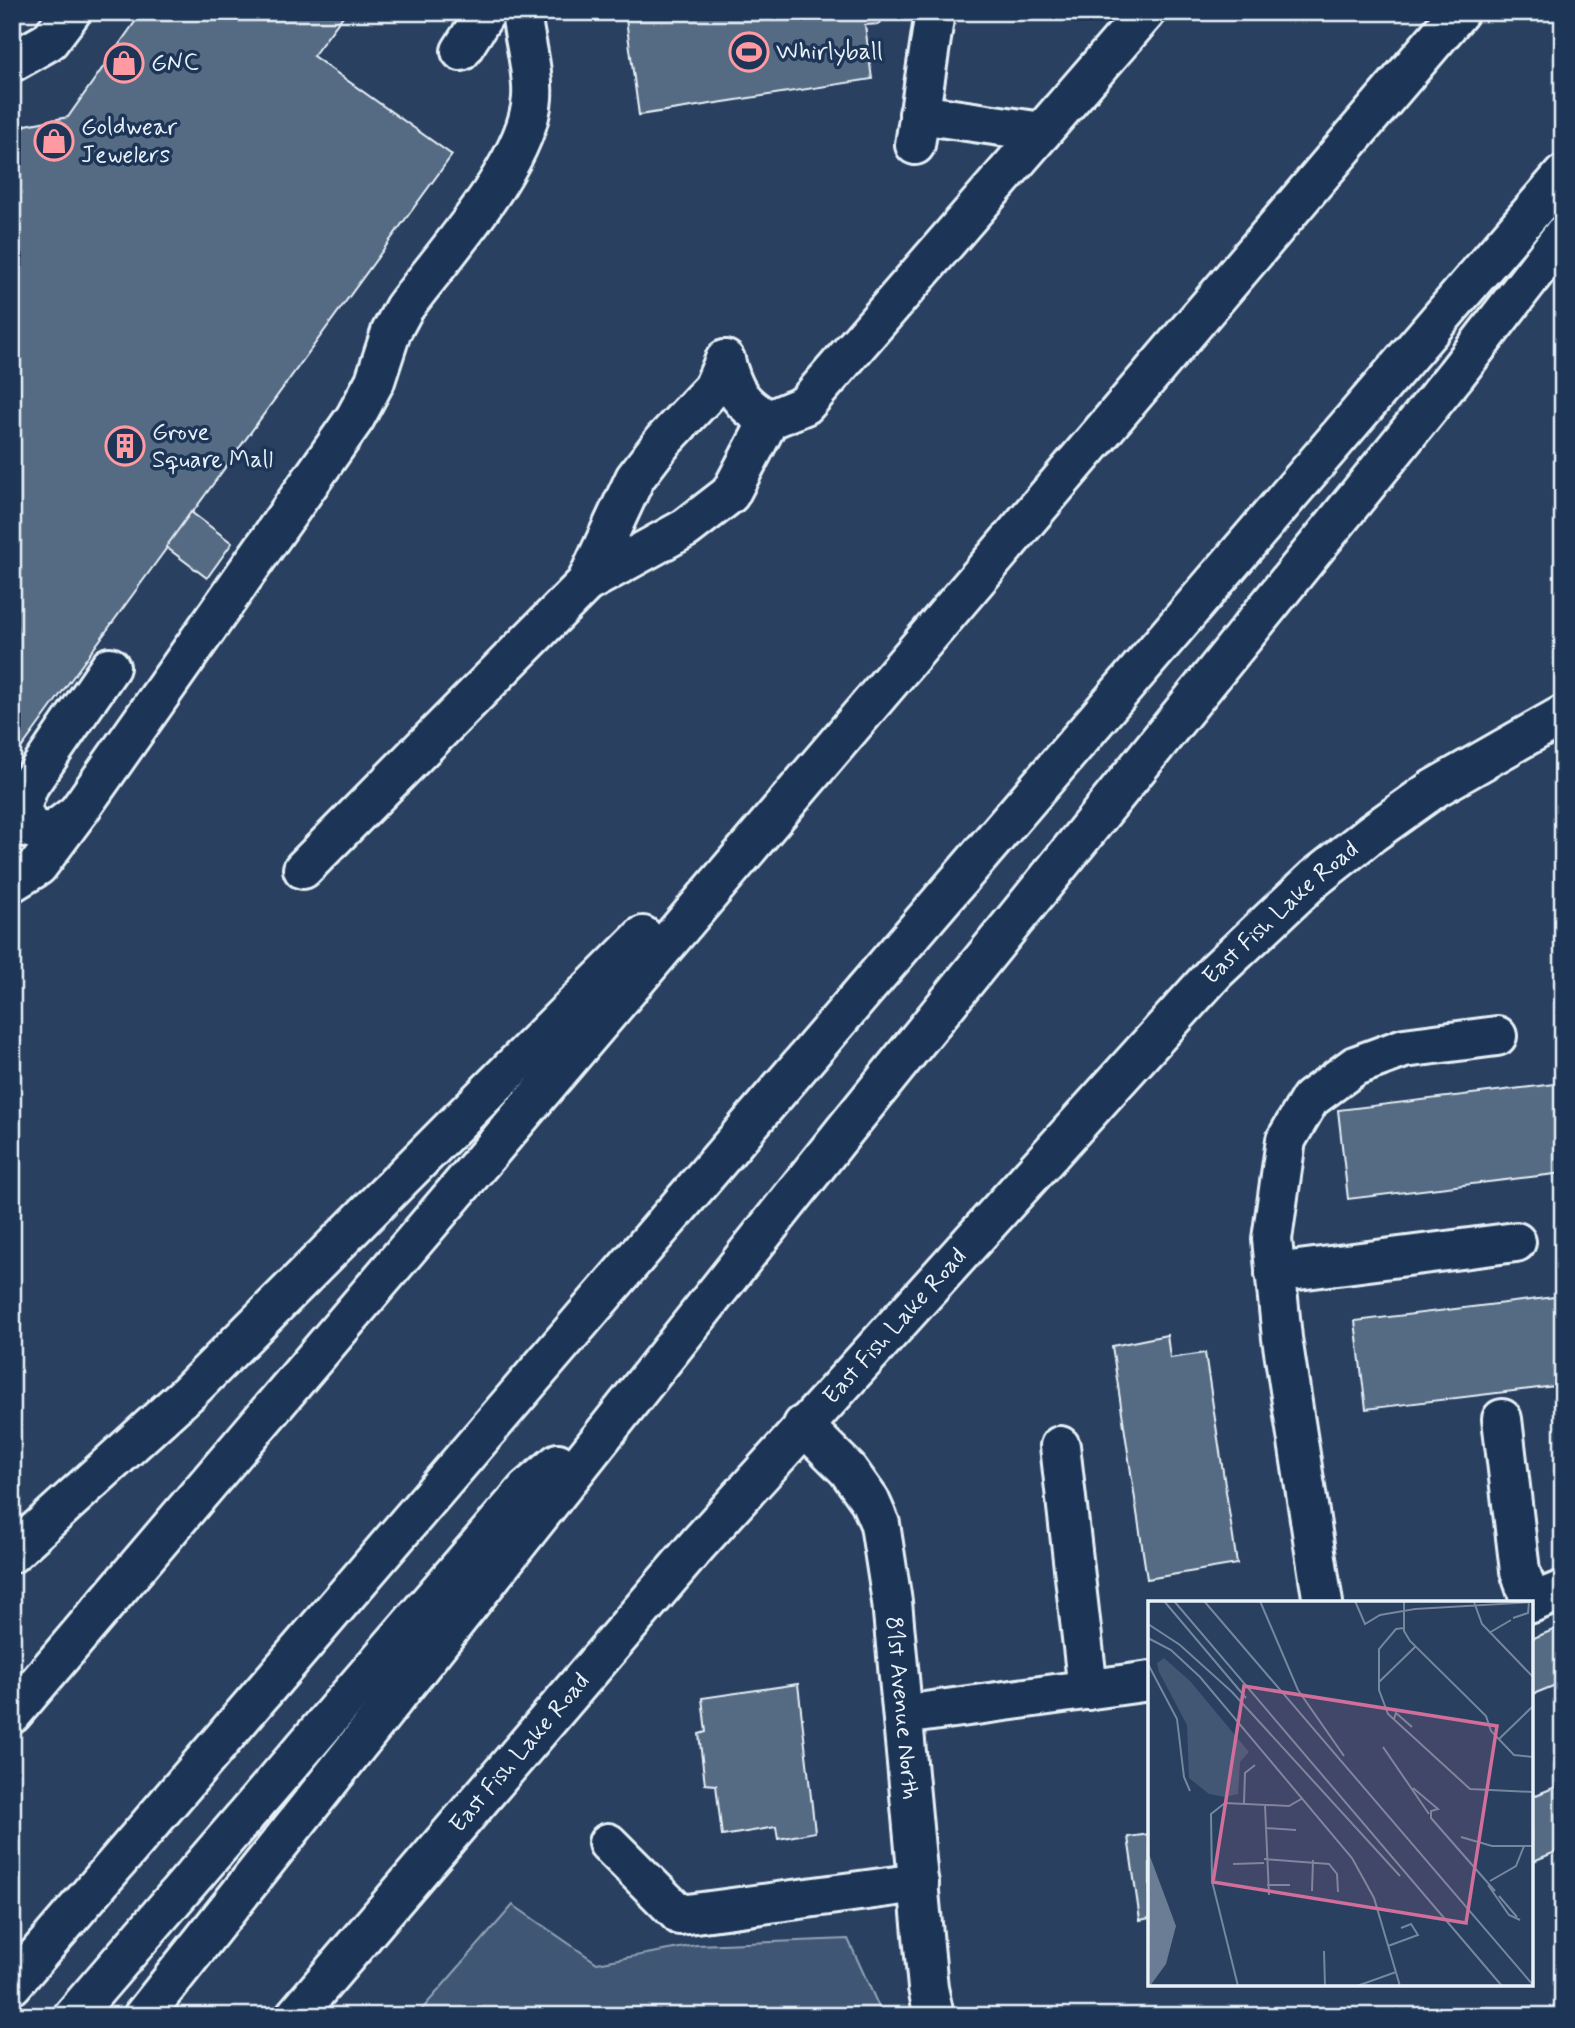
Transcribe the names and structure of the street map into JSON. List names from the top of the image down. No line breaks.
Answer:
{"streets":{"main road":["East Fish Lake Road","81st Avenue North"]},"crossings":[["East Fish Lake Road","81st Avenue North"]],"places":{"sports":["Whirlyball"],"shop":["GNC","Goldwear Jewelers"],"building":["Grove Square Mall"]}}
